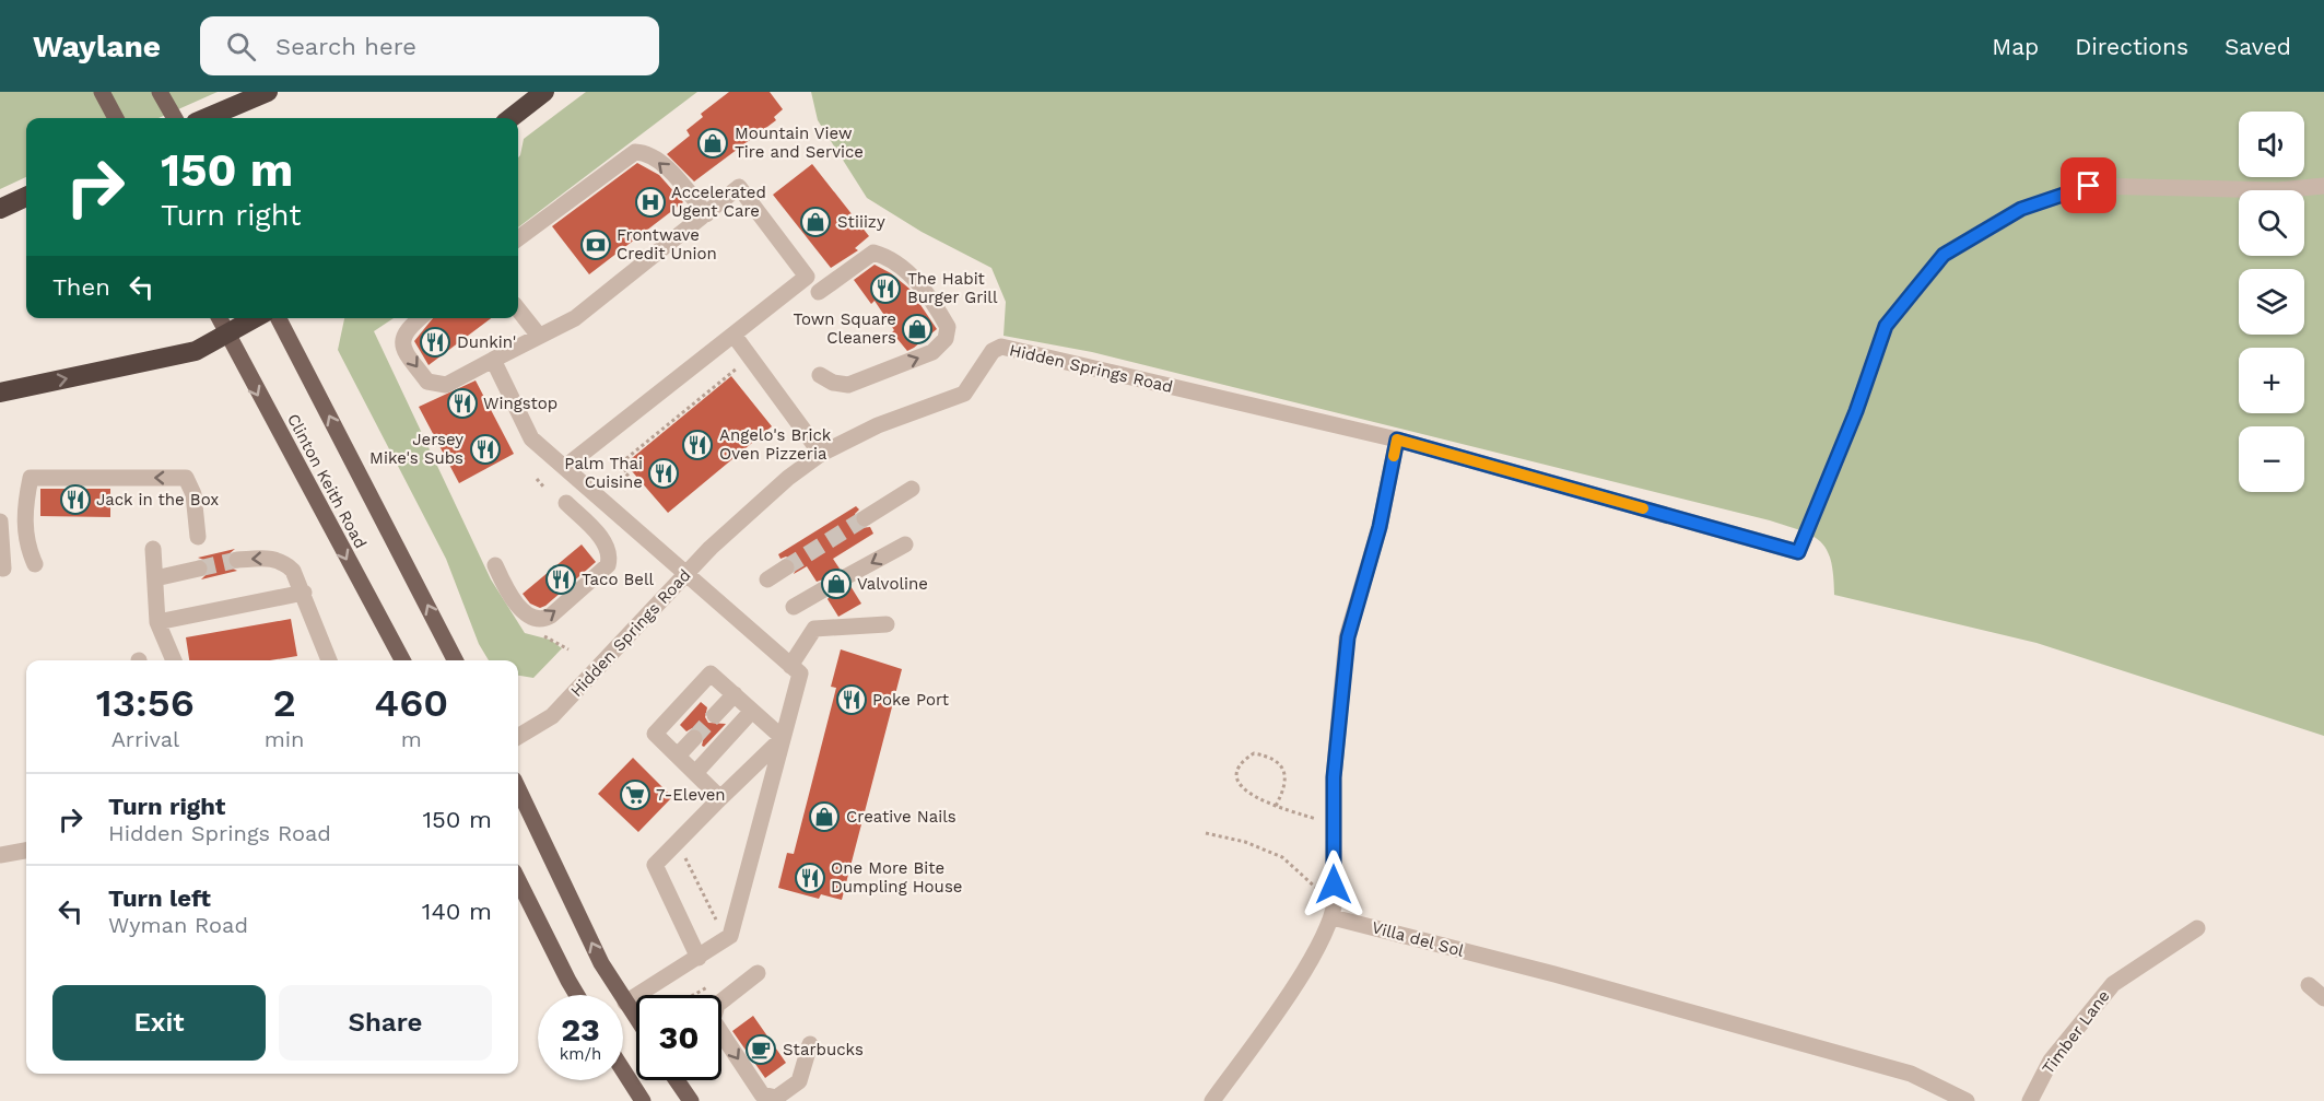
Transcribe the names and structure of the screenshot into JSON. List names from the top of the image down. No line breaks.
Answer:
{"streets":{"main road":["Clinton Keith Road"],"street":["Hidden Springs Road","Villa del Sol","Timber Lane"]},"places":{"shop":["Mountain View Tire and Service","Stiiizy","Town Square Cleaners","Valvoline","Creative Nails"],"hospital":["Accelerated Ugent Care"],"bank":["Frontwave Credit Union"],"restaurant":["The Habit Burger Grill","Dunkin'","Wingstop","Angelo's Brick Oven Pizzeria","Jersey Mike's Subs","Palm Thai Cuisine","Jack in the Box","Taco Bell","Poke Port","One More Bite Dumpling House"],"supermarket":["7-Eleven"],"cafe":["Starbucks"]},"page":{"header":"Waylane","search":"Search here","nav":["Map","Directions","Saved"],"map_buttons":["+","−"],"turn":["150 m","Turn right"],"then":"Then","eta":["13:56","Arrival","2","min","460","m"],"list":[{"name":"Turn right","note":"Hidden Springs Road","value":"150 m"},{"name":"Turn left","note":"Wyman Road","value":"140 m"}],"buttons":["Exit","Share"],"speed":"23 km/h","limit":"30"}}
